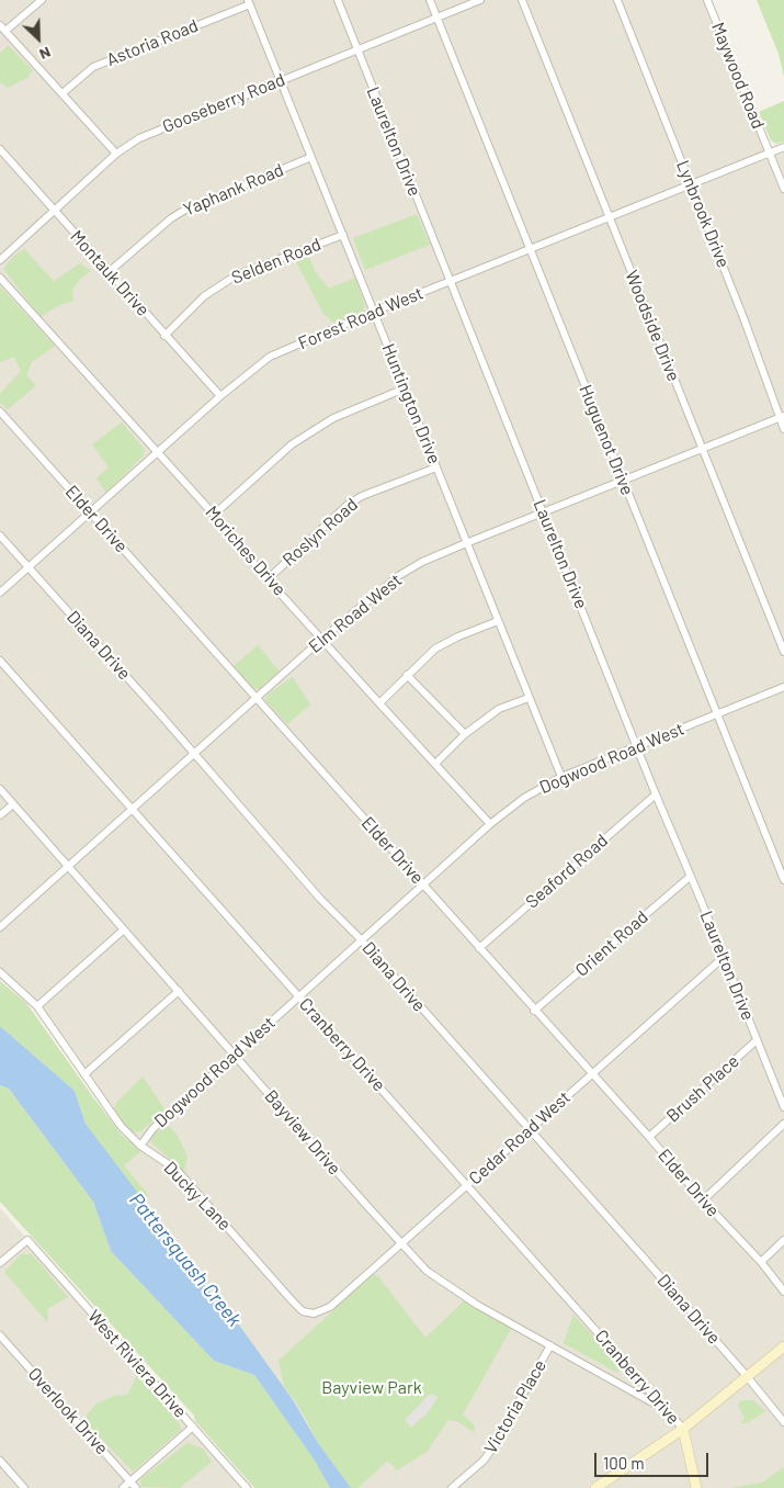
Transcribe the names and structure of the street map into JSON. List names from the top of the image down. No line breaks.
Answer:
{"streets":{"street":["Astoria Road","Maywood Road","Gooseberry Road","Laurelton Drive","Yaphank Road","Lynbrook Drive","Selden Road","Montauk Drive","Forest Road West","Woodside Drive","Huntington Drive","Huguenot Drive","Elder Drive","Roslyn Road","Moriches Drive","Elm Road West","Diana Drive","Dogwood Road West","Seaford Road","Orient Road","Cranberry Drive","Brush Place","Bayview Drive","Cedar Road West","Ducky Lane","West Riviera Drive","Victoria Place","Overlook Drive"]},"crossings":[["Astoria Road","Huntington Drive"],["Maywood Road","Forest Road West"],["Gooseberry Road","Laurelton Drive"],["Gooseberry Road","Montauk Drive"],["Gooseberry Road","Huntington Drive"],["Gooseberry Road","Huguenot Drive"],["Laurelton Drive","Forest Road West"],["Laurelton Drive","Elm Road West"],["Laurelton Drive","Dogwood Road West"],["Laurelton Drive","Seaford Road"],["Laurelton Drive","Orient Road"],["Laurelton Drive","Brush Place"],["Laurelton Drive","Cedar Road West"],["Yaphank Road","Montauk Drive"],["Yaphank Road","Huntington Drive"],["Lynbrook Drive","Forest Road West"],["Lynbrook Drive","Elm Road West"],["Selden Road","Montauk Drive"],["Selden Road","Huntington Drive"],["Montauk Drive","Forest Road West"],["Forest Road West","Woodside Drive"],["Forest Road West","Huntington Drive"],["Forest Road West","Huguenot Drive"],["Forest Road West","Elder Drive"],["Forest Road West","Moriches Drive"],["Forest Road West","Diana Drive"],["Woodside Drive","Elm Road West"],["Huntington Drive","Roslyn Road"],["Huntington Drive","Elm Road West"],["Huntington Drive","Dogwood Road West"],["Huguenot Drive","Elm Road West"],["Huguenot Drive","Dogwood Road West"],["Elder Drive","Elm Road West"],["Elder Drive","Dogwood Road West"],["Elder Drive","Seaford Road"],["Elder Drive","Orient Road"],["Elder Drive","Brush Place"],["Elder Drive","Cedar Road West"],["Roslyn Road","Moriches Drive"],["Moriches Drive","Elm Road West"],["Moriches Drive","Dogwood Road West"],["Elm Road West","Diana Drive"],["Elm Road West","Cranberry Drive"],["Elm Road West","Bayview Drive"],["Diana Drive","Dogwood Road West"],["Diana Drive","Cedar Road West"],["Dogwood Road West","Cranberry Drive"],["Dogwood Road West","Bayview Drive"],["Dogwood Road West","Ducky Lane"],["Cranberry Drive","Bayview Drive"],["Cranberry Drive","Cedar Road West"],["Bayview Drive","Cedar Road West"],["Bayview Drive","Victoria Place"],["Cedar Road West","Ducky Lane"]],"water":["Pattersquash Creek"],"parks":["Bayview Park"],"scale_bar":"100 m","north":"bottom right"}
